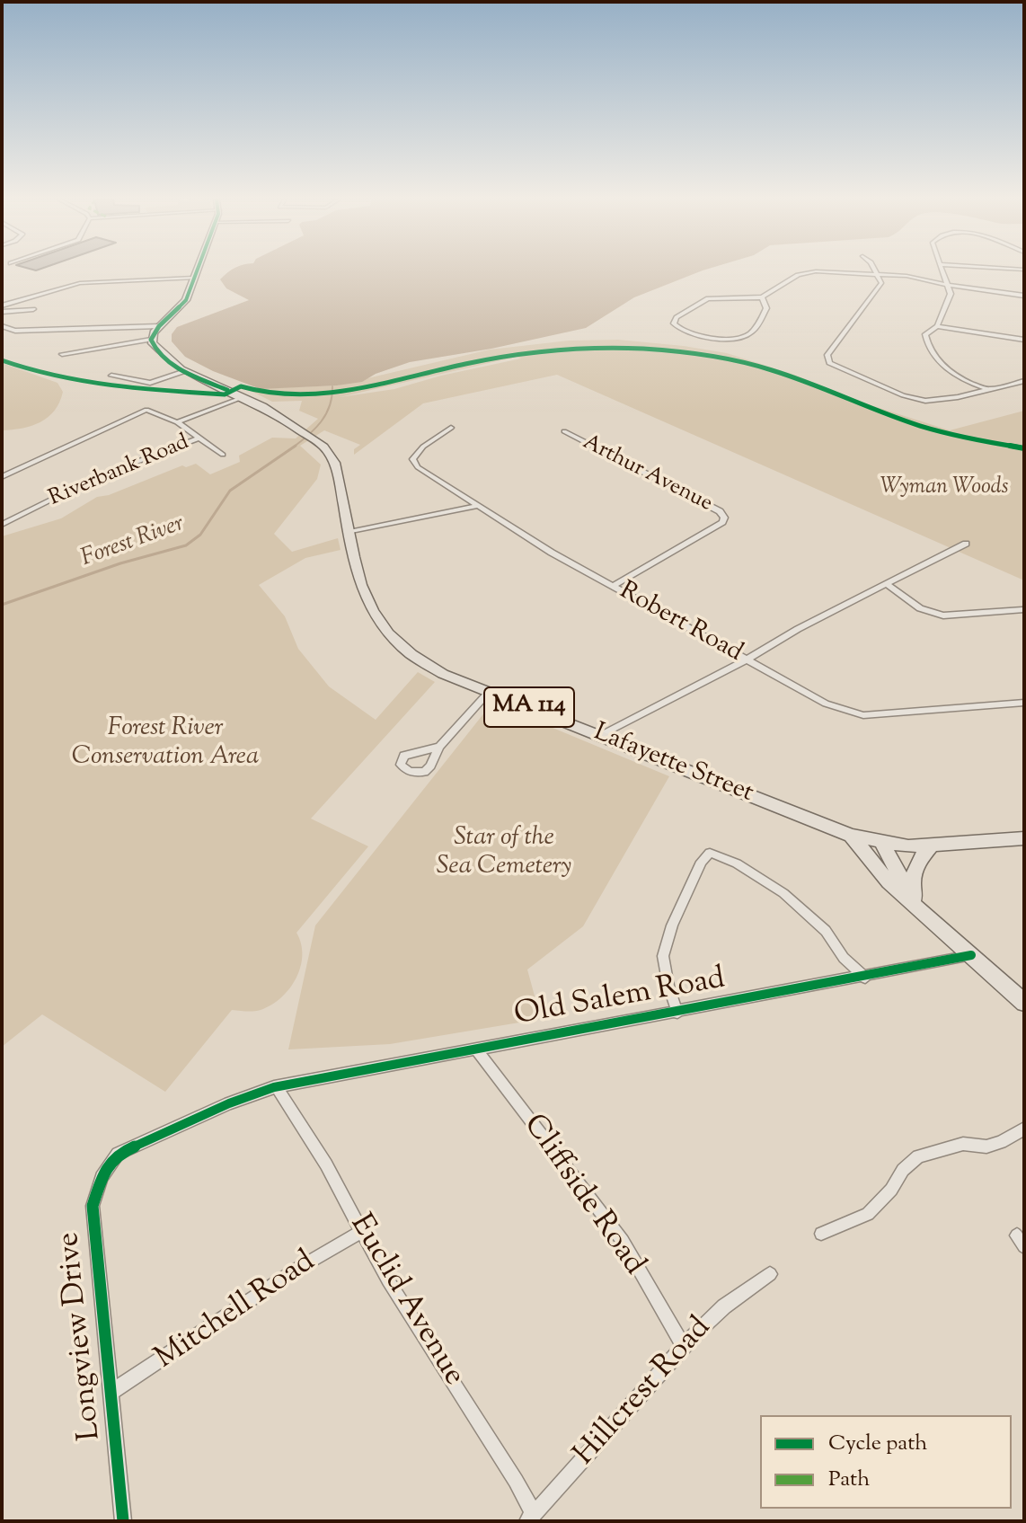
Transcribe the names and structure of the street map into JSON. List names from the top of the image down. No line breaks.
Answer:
{"streets":{"main road":["MA 114","Lafayette Street"],"street":["Riverbank Road","Arthur Avenue","Robert Road","Old Salem Road","Cliffside Road","Euclid Avenue","Mitchell Road","Longview Drive","Hillcrest Road"]},"crossings":[["Arthur Avenue","Robert Road"],["Old Salem Road","Cliffside Road"],["Old Salem Road","Euclid Avenue"],["Old Salem Road","Longview Drive"],["Cliffside Road","Hillcrest Road"],["Euclid Avenue","Mitchell Road"],["Euclid Avenue","Longview Drive"],["Euclid Avenue","Hillcrest Road"],["Mitchell Road","Longview Drive"]],"water":["Forest River"],"parks":["Wyman Woods","Forest River Conservation Area","Star of the Sea Cemetery"],"legend":["Cycle path","Path"]}
